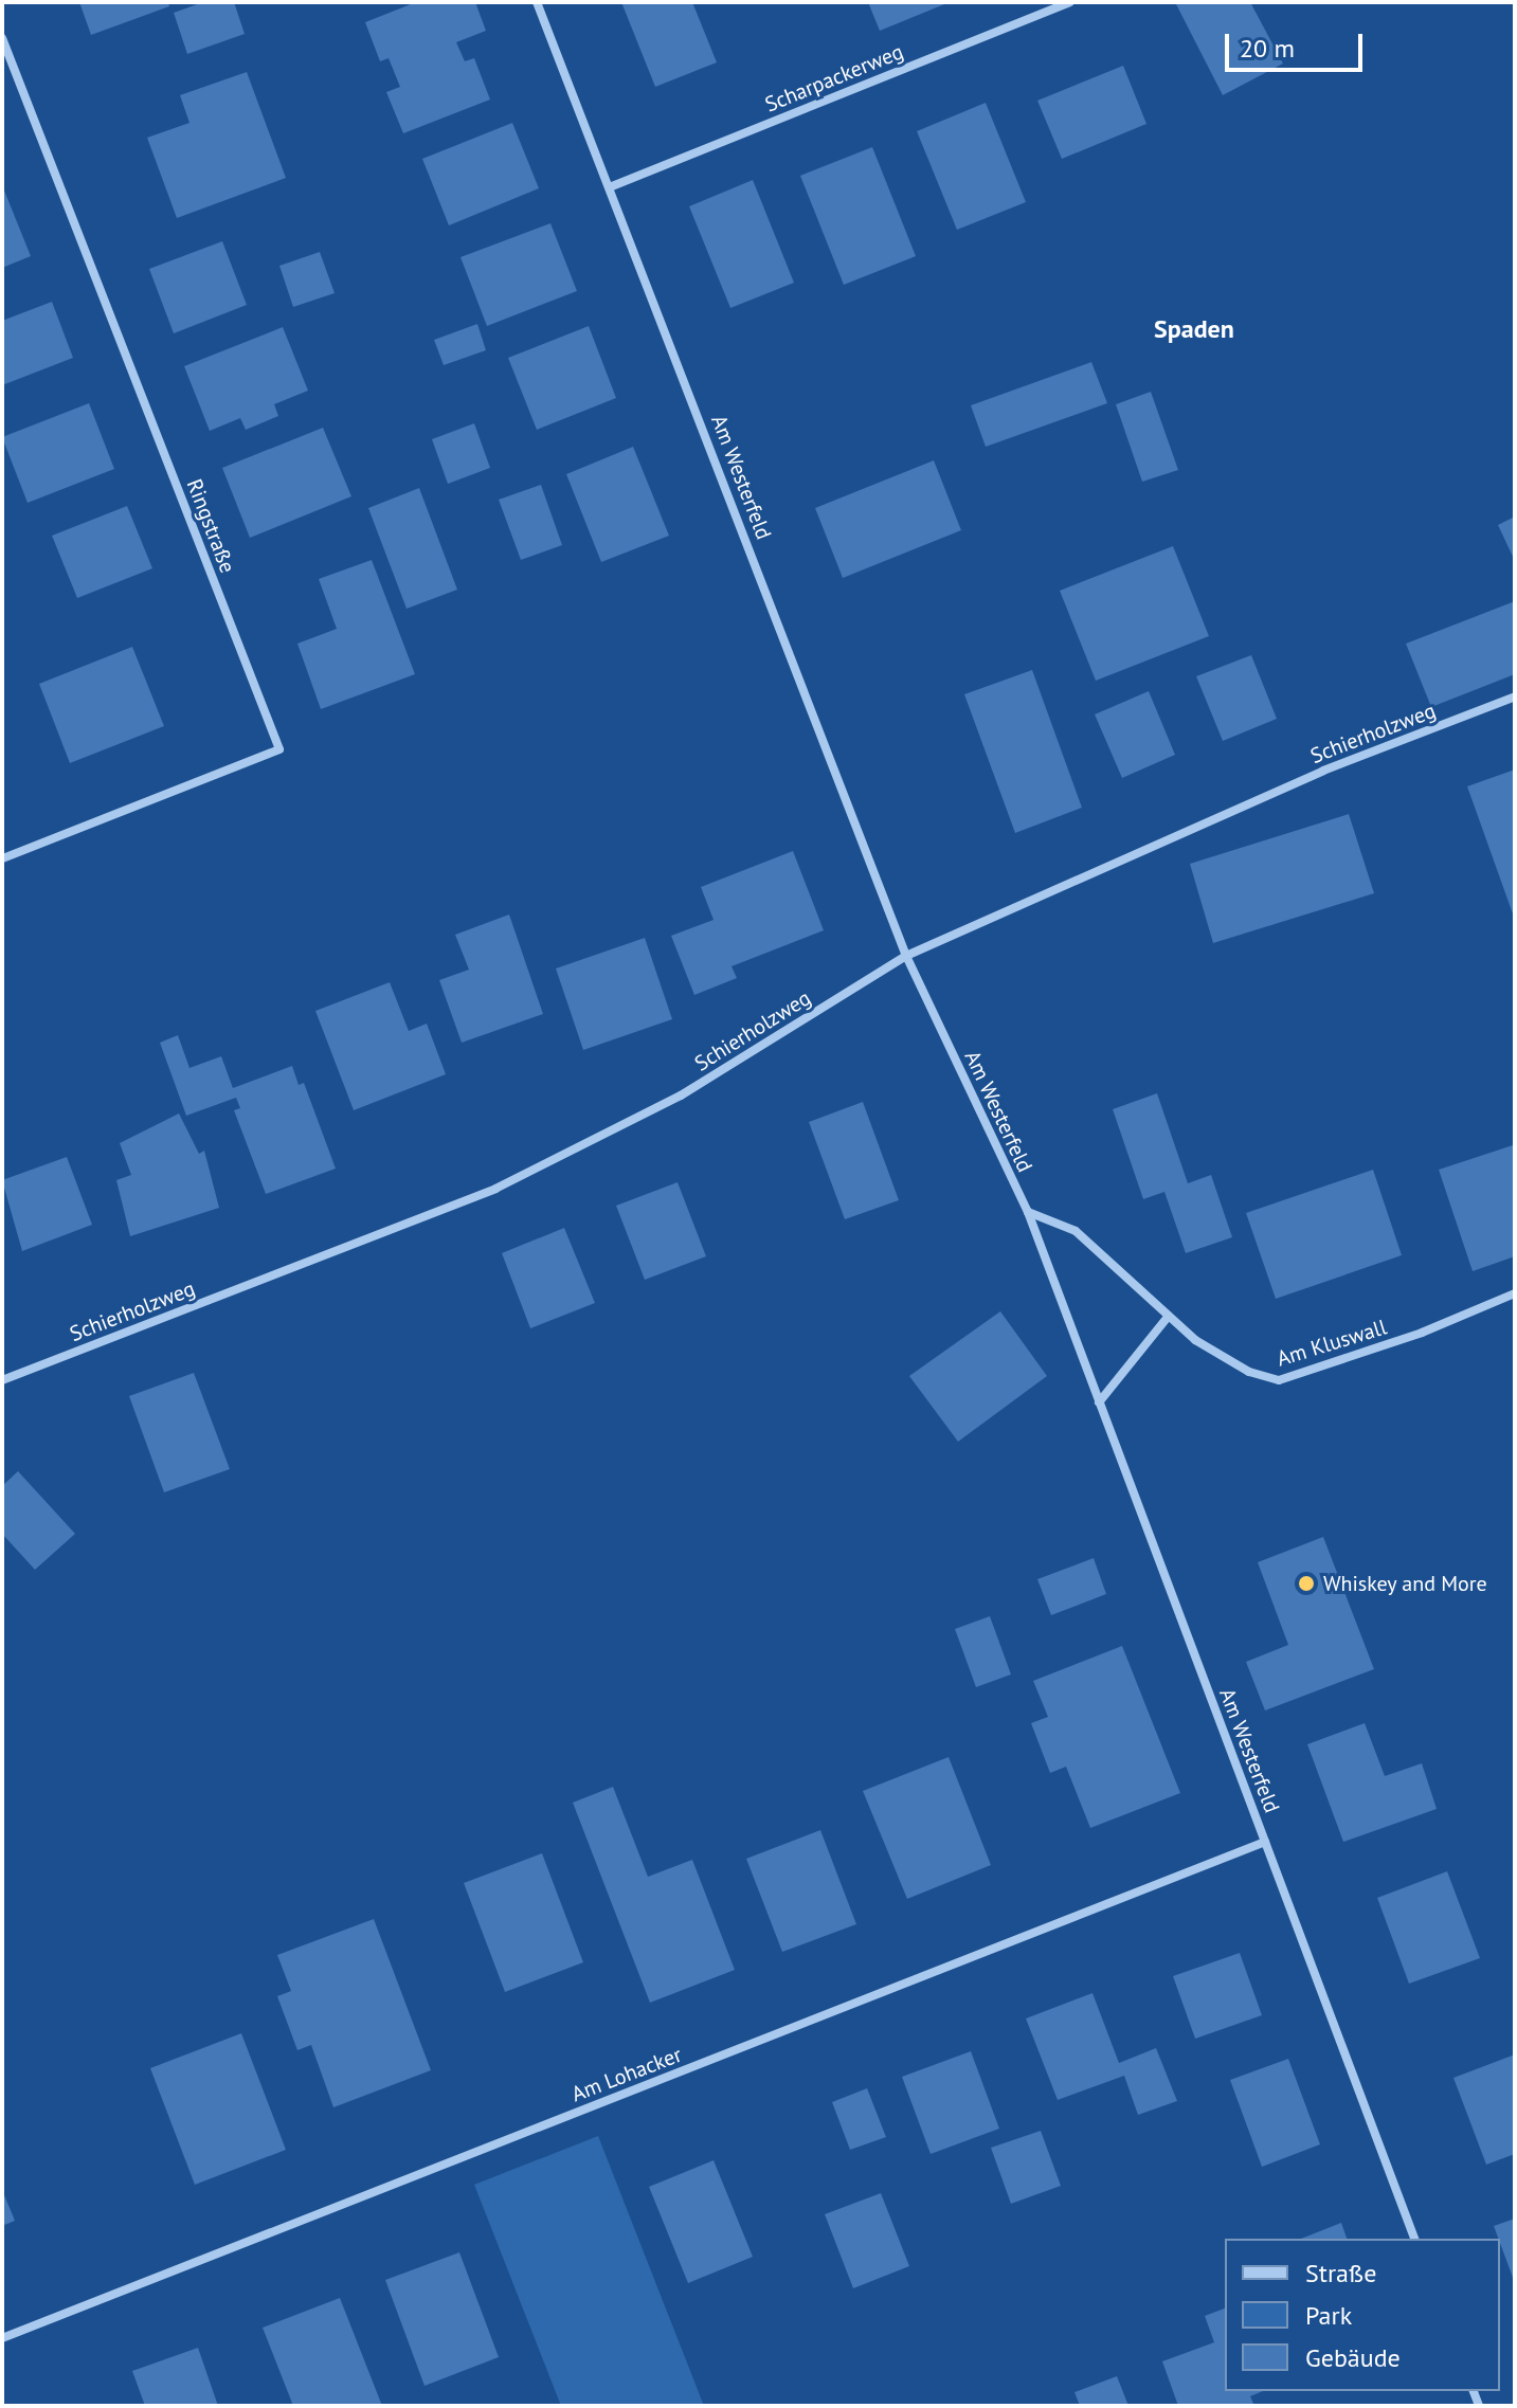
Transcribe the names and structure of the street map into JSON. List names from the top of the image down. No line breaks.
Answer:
{"streets":{"street":["Scharpackerweg","Am Westerfeld","Ringstraße","Schierholzweg","Am Kluswall","Am Lohacker"]},"crossings":[["Scharpackerweg","Am Westerfeld"],["Am Westerfeld","Schierholzweg"],["Am Westerfeld","Am Kluswall"],["Am Westerfeld","Am Lohacker"]],"districts":["Spaden"],"places":["Whiskey and More"],"legend":["Straße","Park","Gebäude"],"scale_bar":"20 m"}
